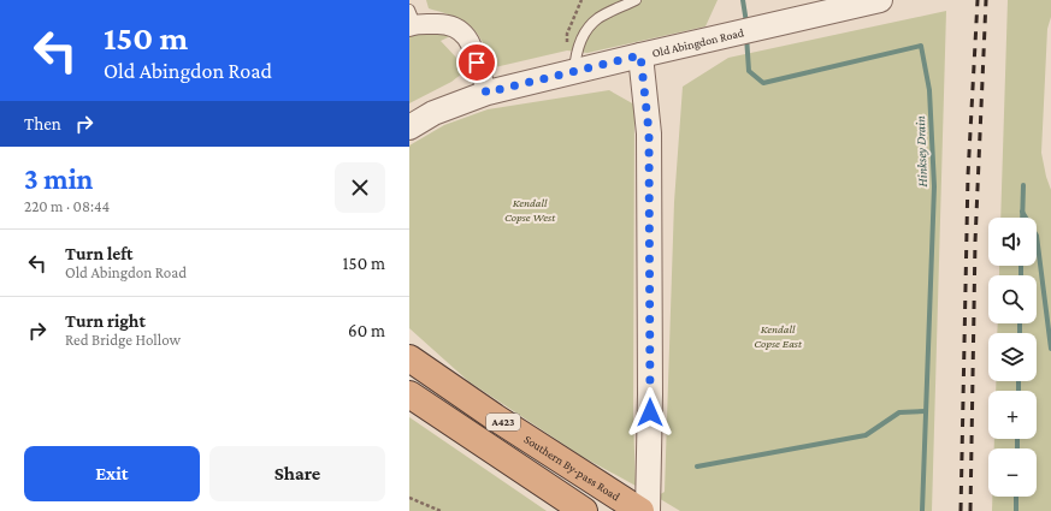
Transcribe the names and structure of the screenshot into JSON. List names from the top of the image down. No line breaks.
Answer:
{"streets":{"highway":["A423","Southern By-pass Road"],"street":["Old Abingdon Road"]},"water":["Hinksey Drain"],"parks":["Kendall Copse West","Kendall Copse East"],"page":{"turn":["150 m","Old Abingdon Road"],"then":"Then","heading":["3 min","220 m · 08:44"],"map_buttons":["+","−"],"list":[{"name":"Turn left","note":"Old Abingdon Road","value":"150 m"},{"name":"Turn right","note":"Red Bridge Hollow","value":"60 m"}],"buttons":["Exit","Share"]}}
